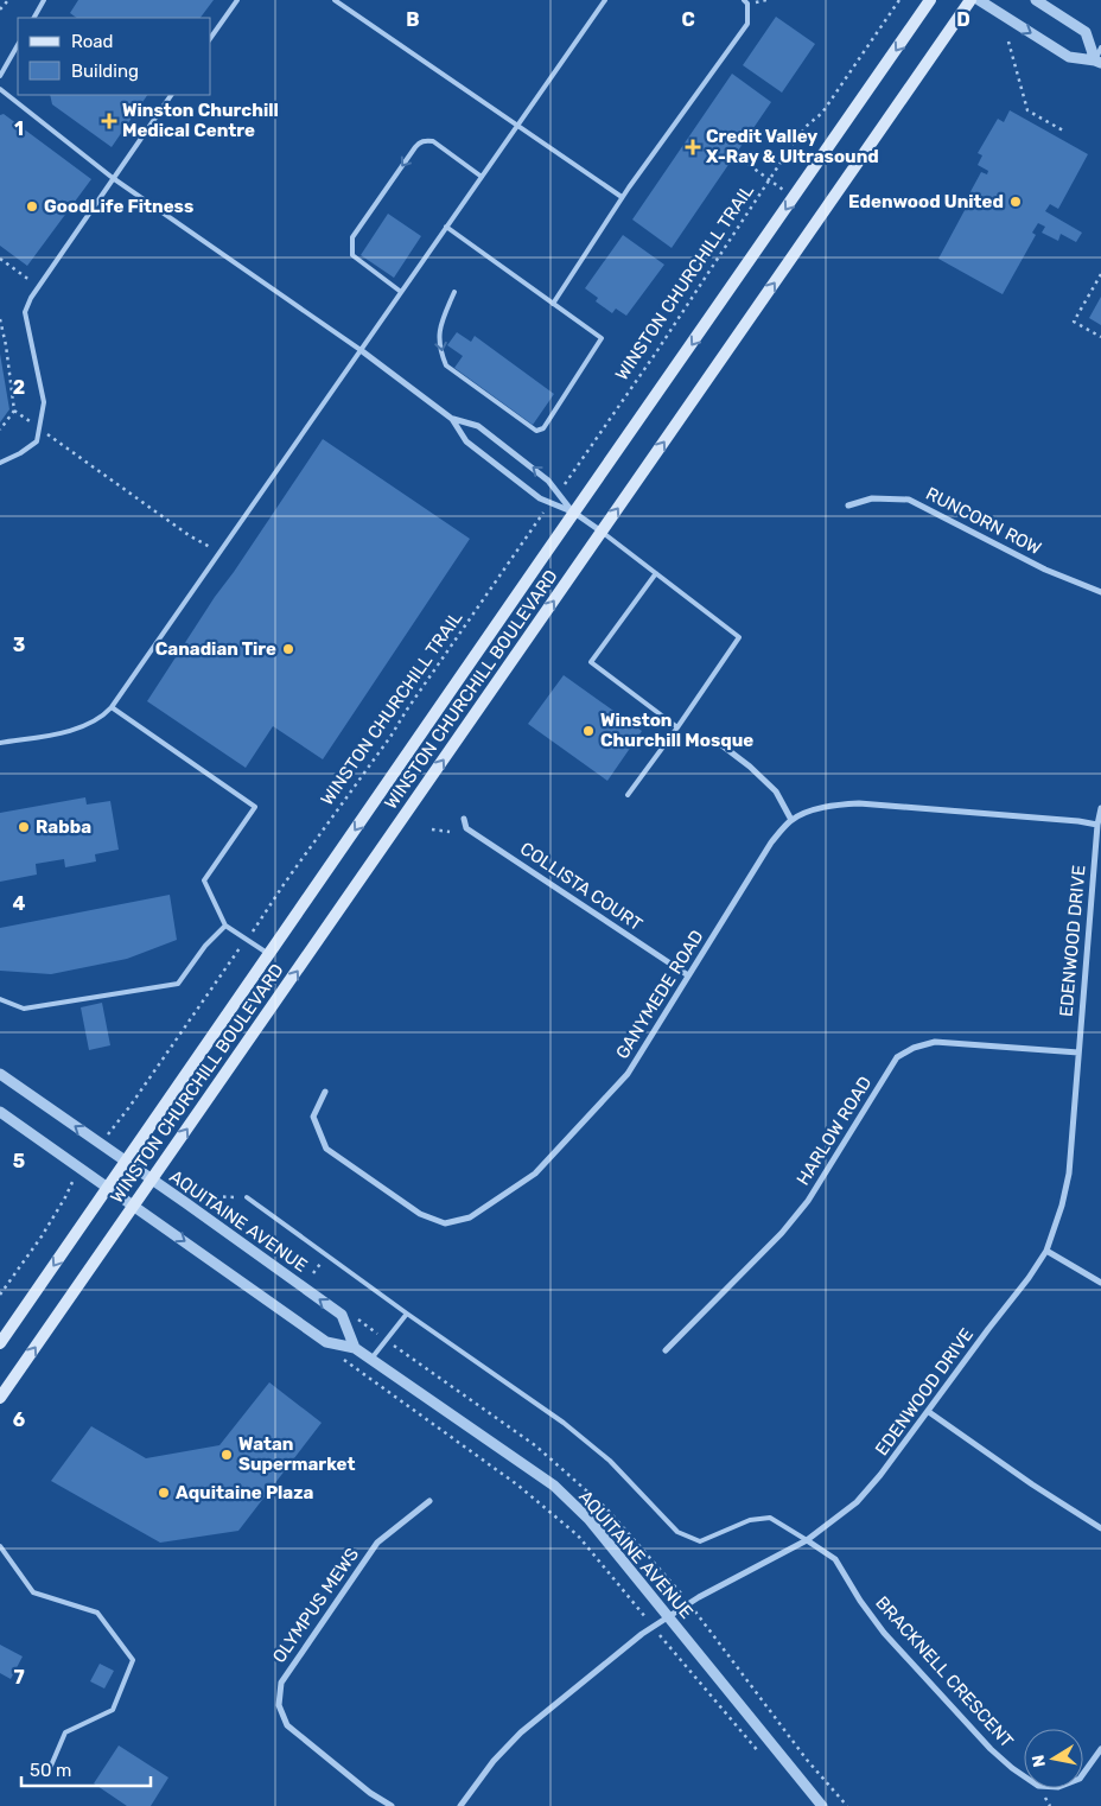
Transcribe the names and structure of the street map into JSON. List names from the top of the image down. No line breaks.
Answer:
{"streets":{"main road":["WINSTON CHURCHILL BOULEVARD"],"street":["RUNCORN ROW","COLLISTA COURT","EDENWOOD DRIVE","GANYMEDE ROAD","HARLOW ROAD","AQUITAINE AVENUE","OLYMPUS MEWS","BRACKNELL CRESCENT"],"path":["WINSTON CHURCHILL TRAIL"]},"crossings":[["WINSTON CHURCHILL BOULEVARD","AQUITAINE AVENUE"],["COLLISTA COURT","GANYMEDE ROAD"],["EDENWOOD DRIVE","GANYMEDE ROAD"],["EDENWOOD DRIVE","HARLOW ROAD"],["EDENWOOD DRIVE","AQUITAINE AVENUE"],["EDENWOOD DRIVE","BRACKNELL CRESCENT"]],"places":{"health":["Winston Churchill Medical Centre","Credit Valley X-Ray & Ultrasound"],"other":["Edenwood United","GoodLife Fitness","Canadian Tire","Winston Churchill Mosque","Rabba","Watan Supermarket","Aquitaine Plaza"]},"legend":["Road","Building"],"scale_bar":"50 m","north":"left","grid":{"columns":["B","C","D"],"rows":["1","2","3","4","5","6","7"]}}
